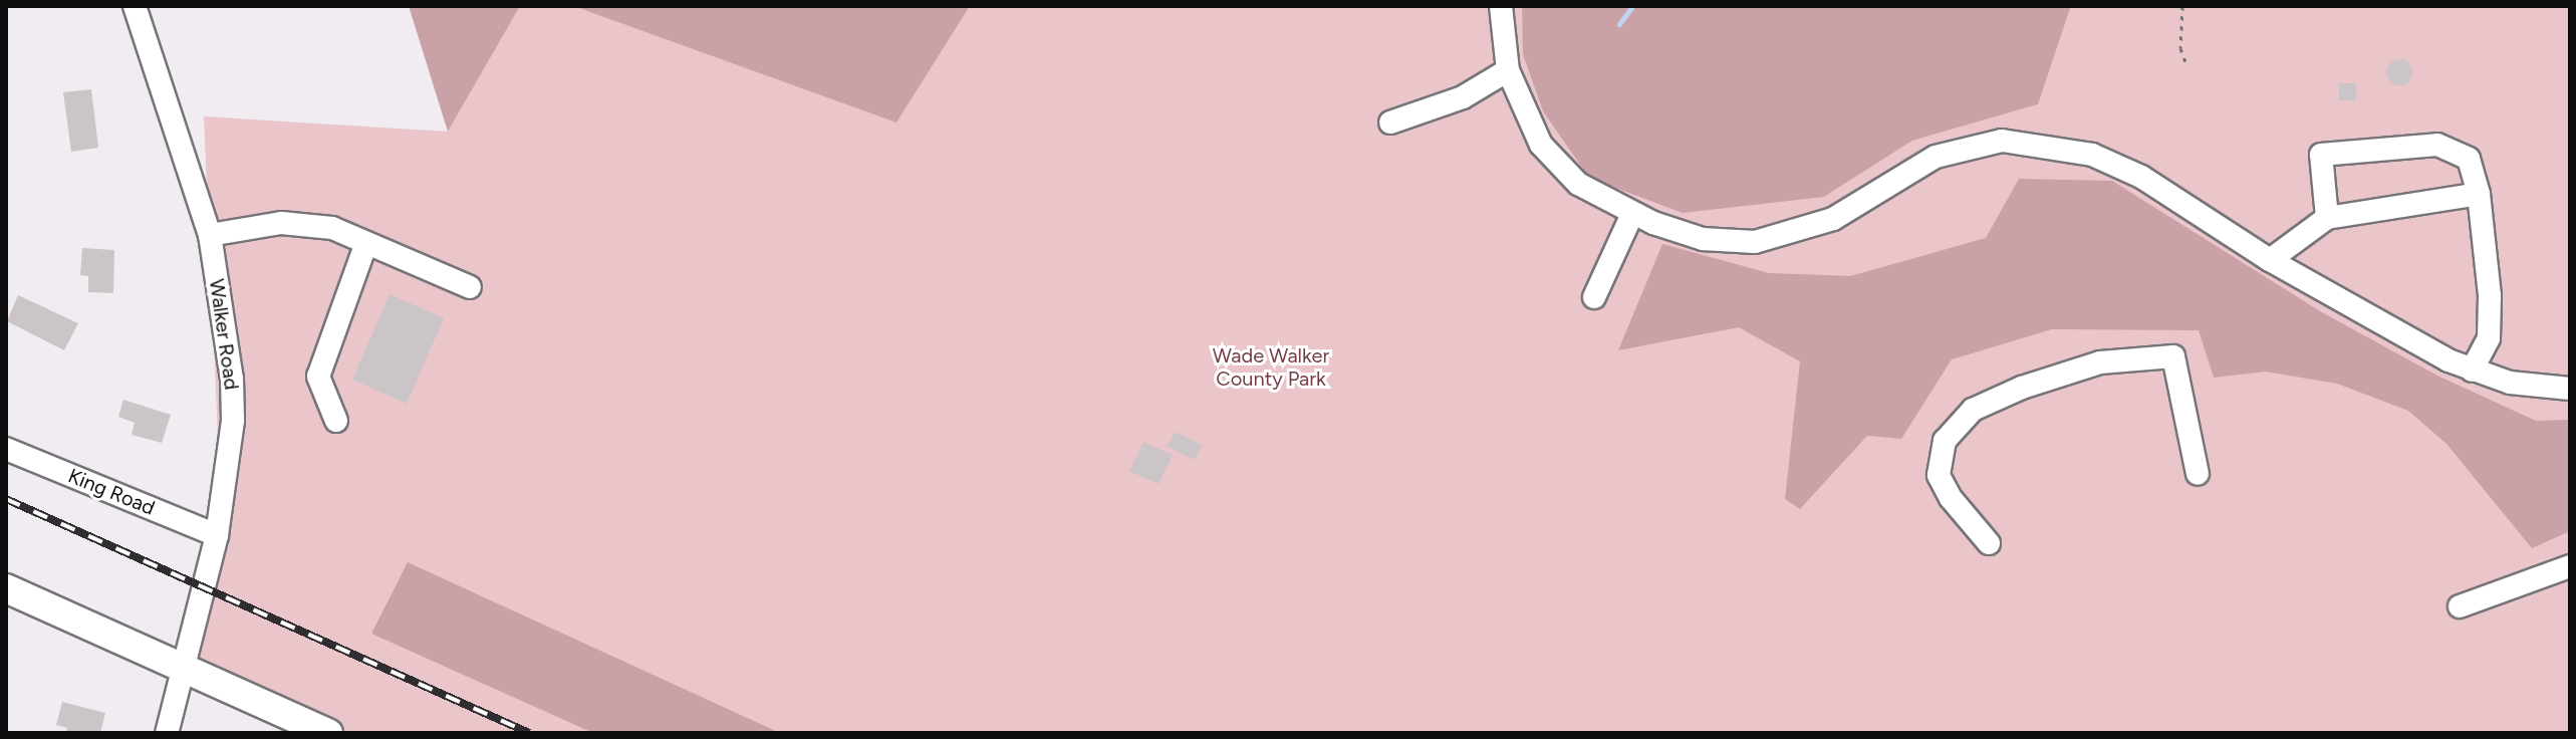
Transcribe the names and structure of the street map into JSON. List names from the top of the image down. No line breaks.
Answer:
{"streets":{"street":["Walker Road","King Road"]},"crossings":[["Walker Road","King Road"]],"parks":["Wade Walker County Park"]}
